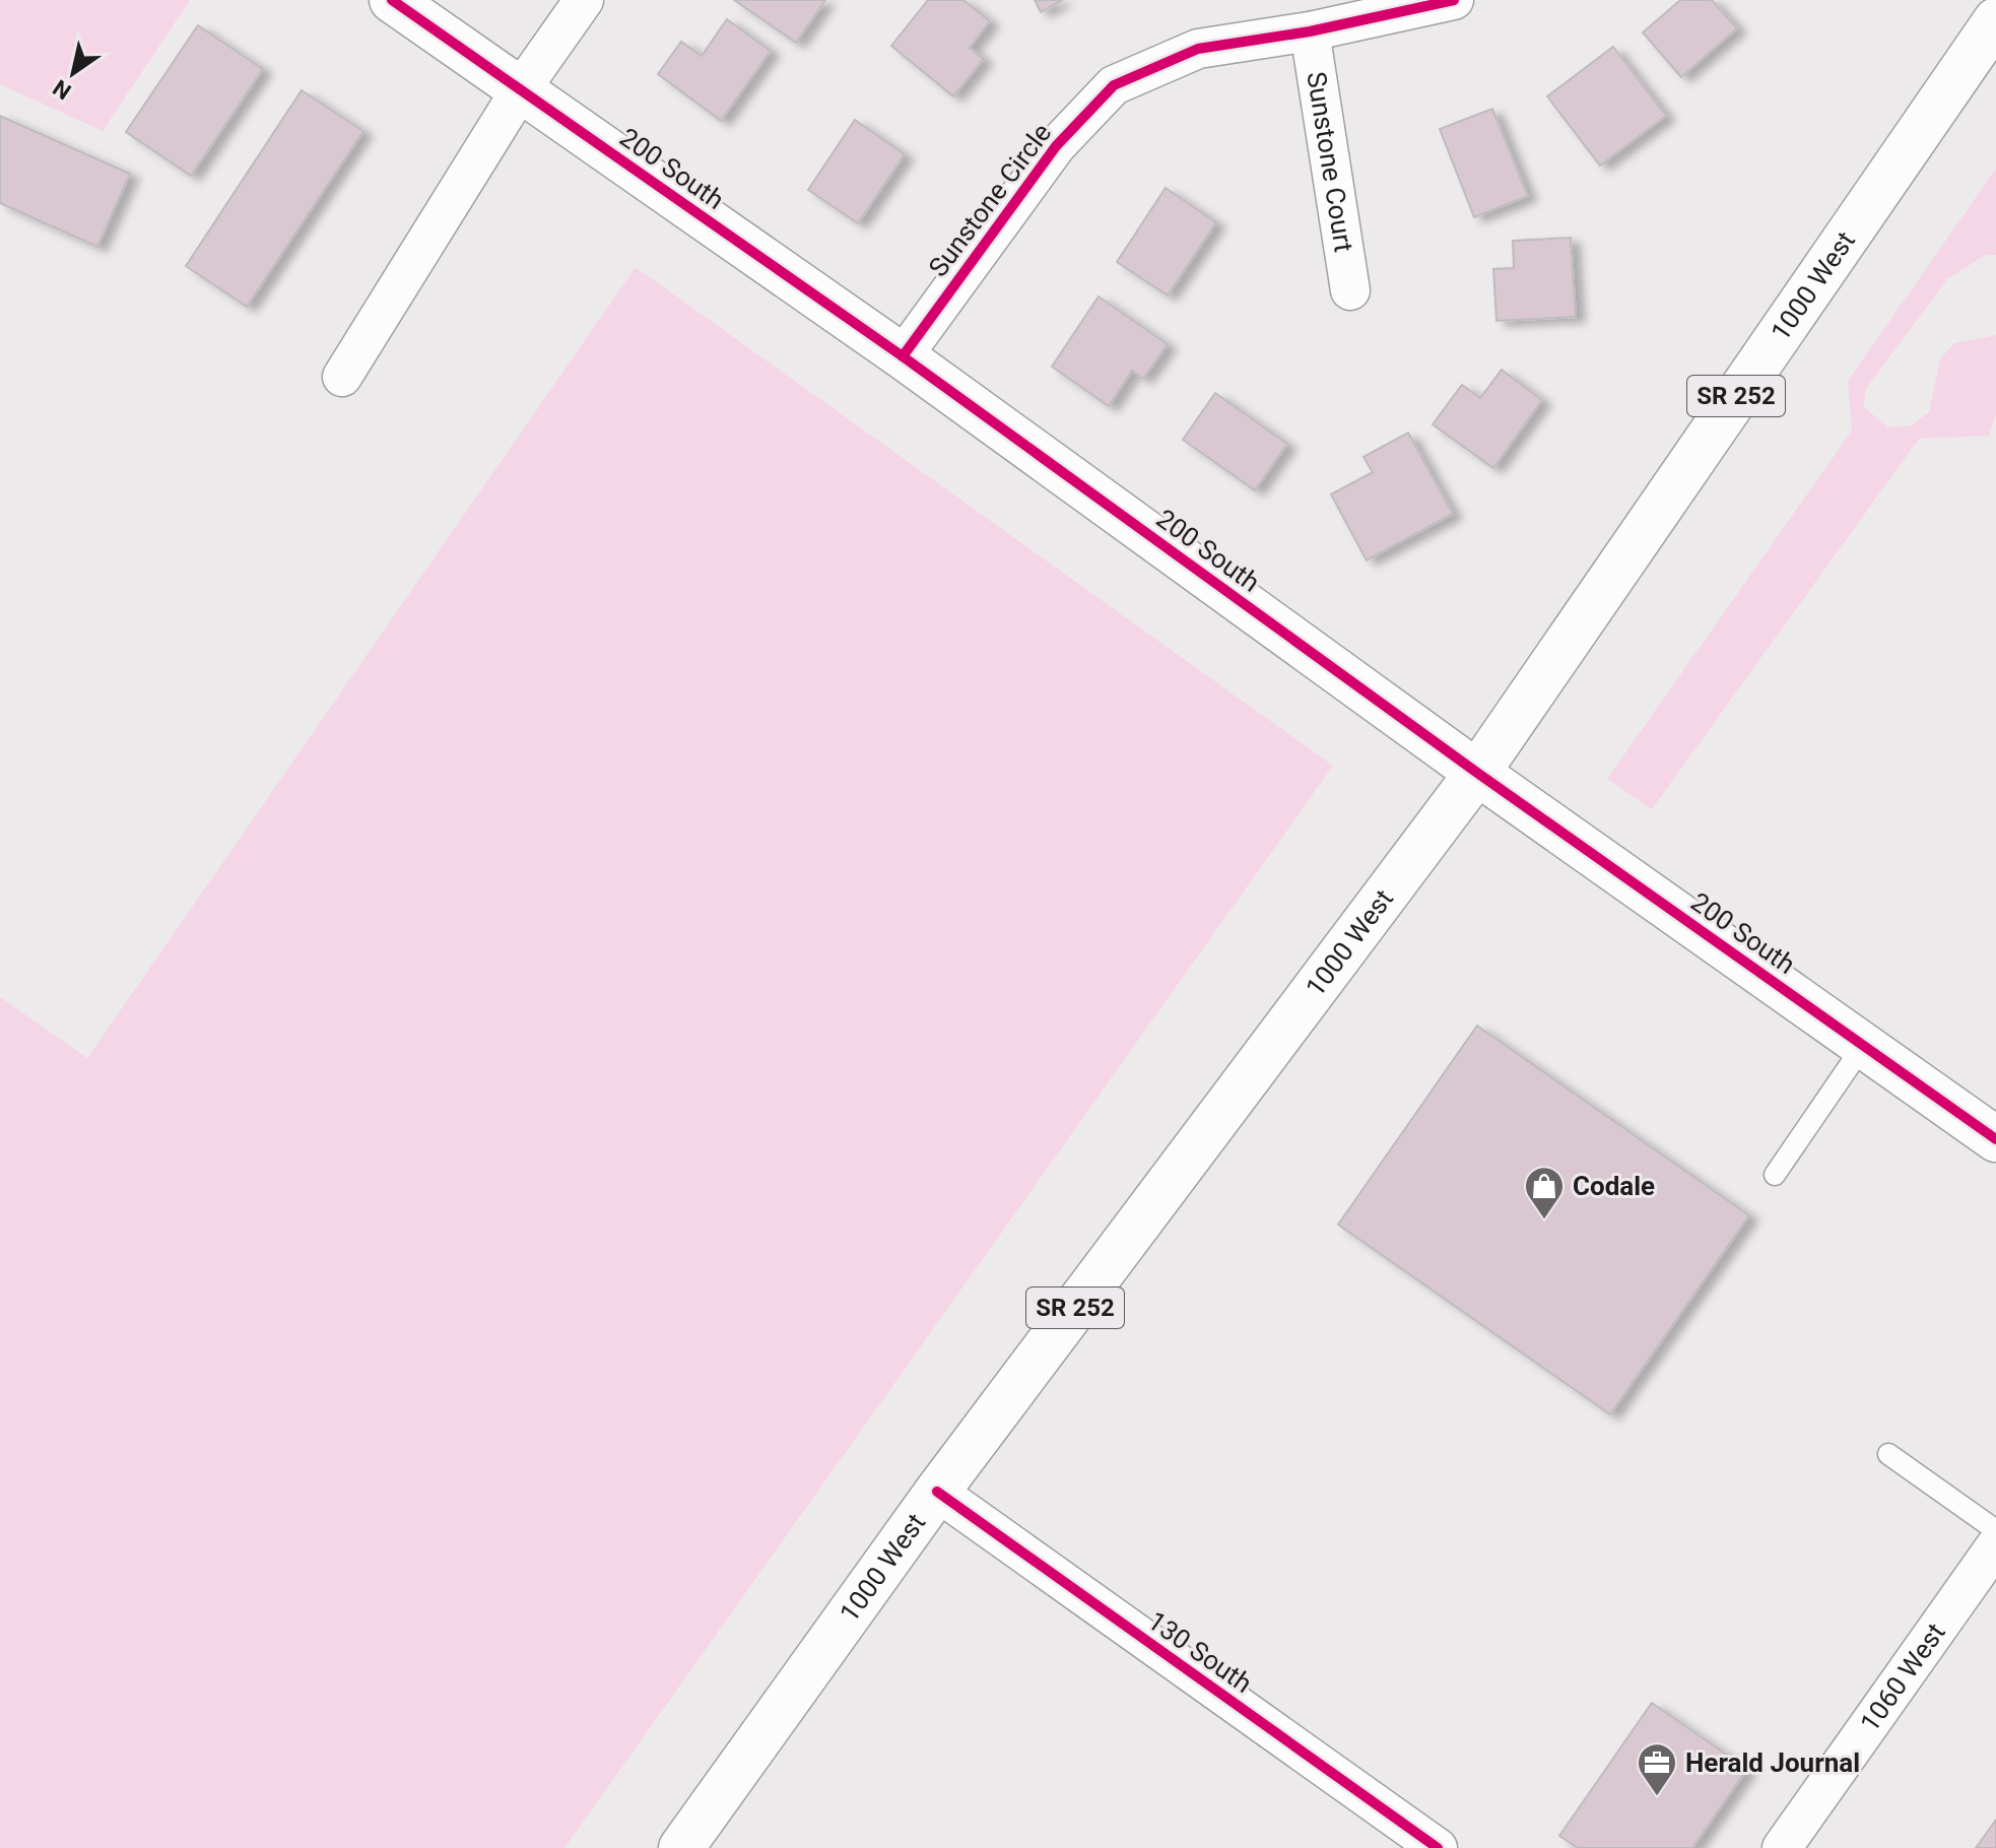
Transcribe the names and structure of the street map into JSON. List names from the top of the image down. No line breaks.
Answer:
{"streets":{"main road":["200 South","1000 West","SR 252"],"street":["Sunstone Court","Sunstone Circle","130 South","1060 West"]},"crossings":[["Sunstone Court","Sunstone Circle"],["200 South","Sunstone Circle"],["200 South","1000 West"],["1000 West","130 South"]],"places":{"shop":["Codale"],"office":["Herald Journal"]},"north":"bottom left"}
